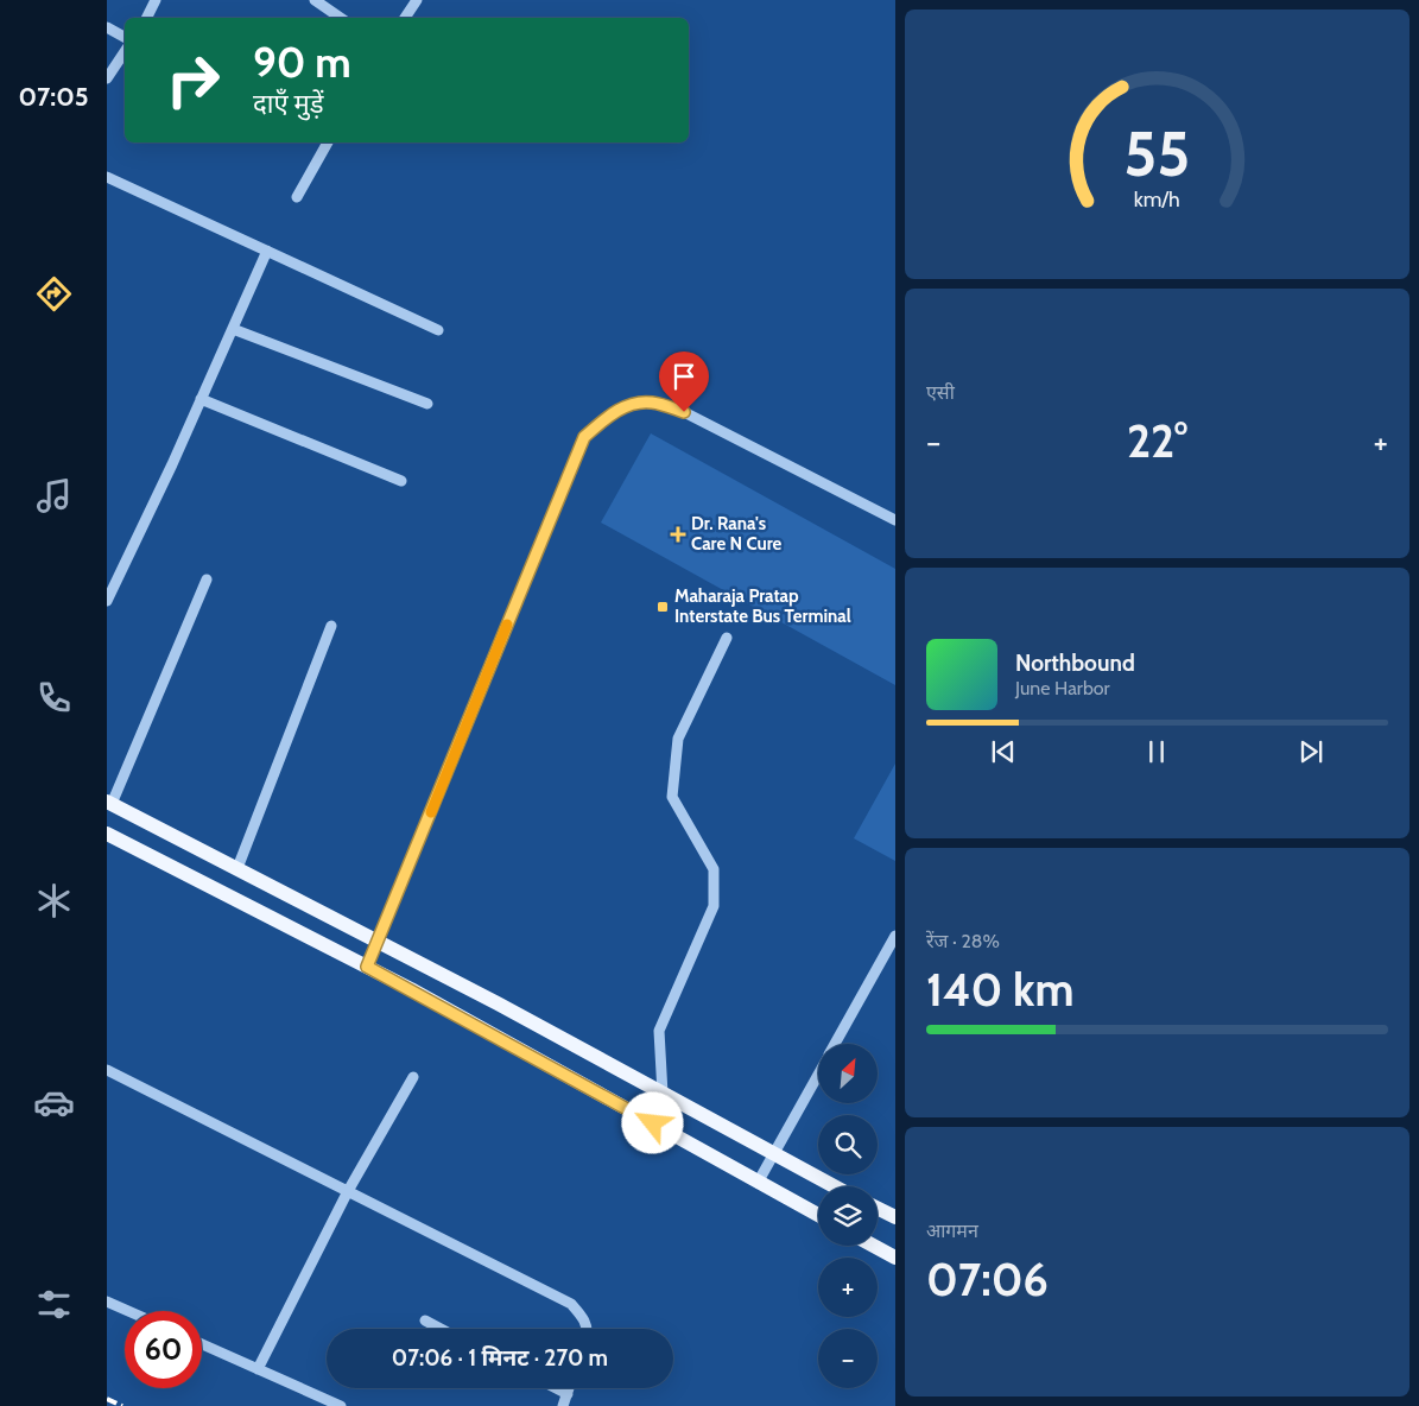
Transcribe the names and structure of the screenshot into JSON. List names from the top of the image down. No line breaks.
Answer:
{"places":{"health":["Dr. Rana's Care N Cure"],"transit":["Maharaja Pratap Interstate Bus Terminal"]},"north":"top right","page":{"tabs":"07:05","turn":["90 m","दाएँ मुड़ें"],"tile":["एसी",["रेंज · 28%","140 km"],["आगमन","07:06"]],"heat":["−","22°","+"],"song":["Northbound","June Harbor"],"map_buttons":["+","−"],"limit":"60","trip":"07:06 · 1 मिनट · 270 m","gauge":["55","km/h"]}}
